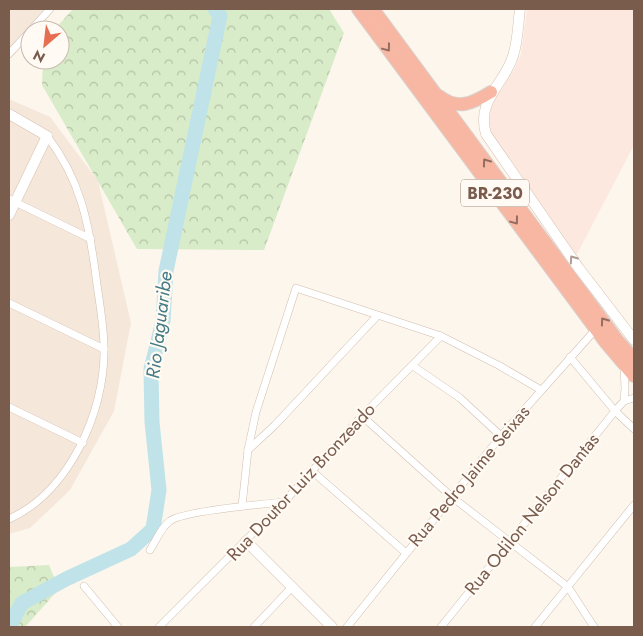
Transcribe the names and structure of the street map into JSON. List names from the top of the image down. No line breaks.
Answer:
{"streets":{"highway":["BR-230"],"street":["Rua Pedro Jaime Seixas","Rua Doutor Luiz Bronzeado","Rua Odilon Nelson Dantas"]},"crossings":[["BR-230","Rua Pedro Jaime Seixas"]],"water":["Rio Jaguaribe"],"north":"bottom left"}
